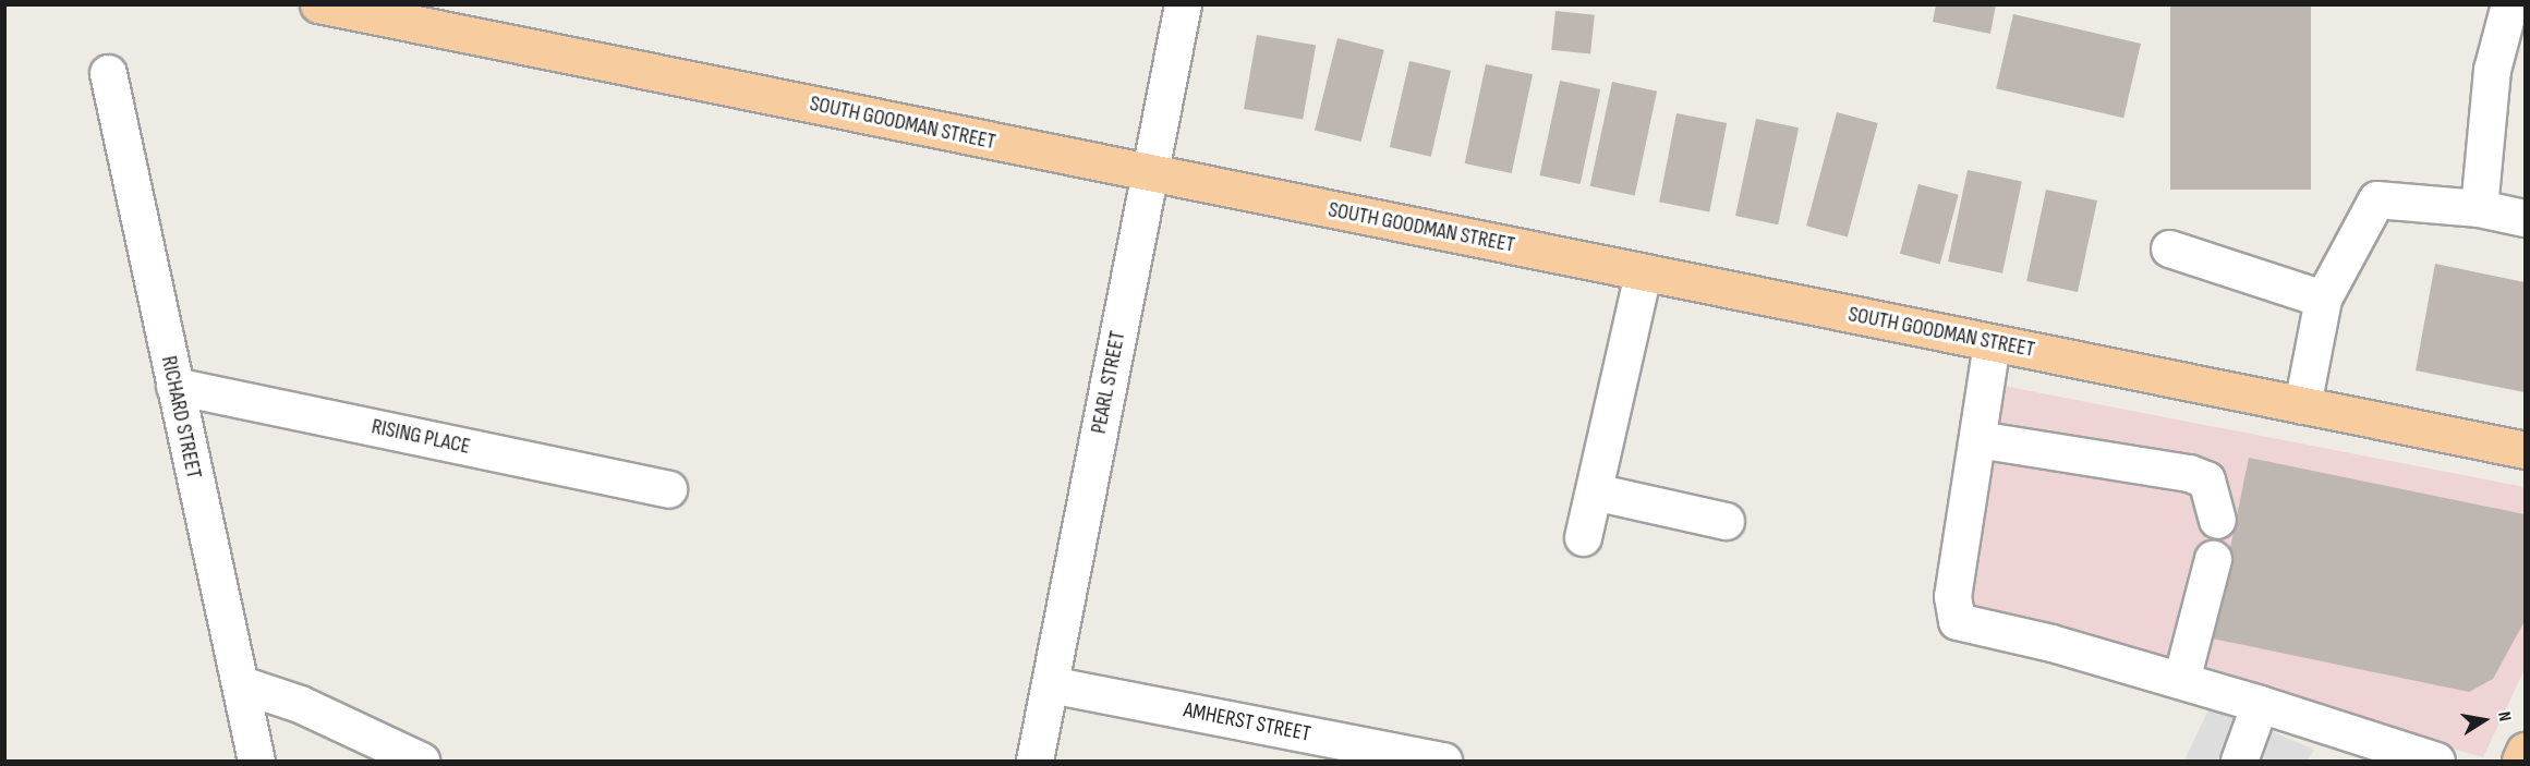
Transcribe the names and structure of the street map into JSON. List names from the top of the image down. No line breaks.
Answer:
{"streets":{"main road":["SOUTH GOODMAN STREET"],"street":["PEARL STREET","RICHARD STREET","RISING PLACE","AMHERST STREET"]},"crossings":[["SOUTH GOODMAN STREET","PEARL STREET"],["PEARL STREET","AMHERST STREET"],["RICHARD STREET","RISING PLACE"]],"north":"right"}
